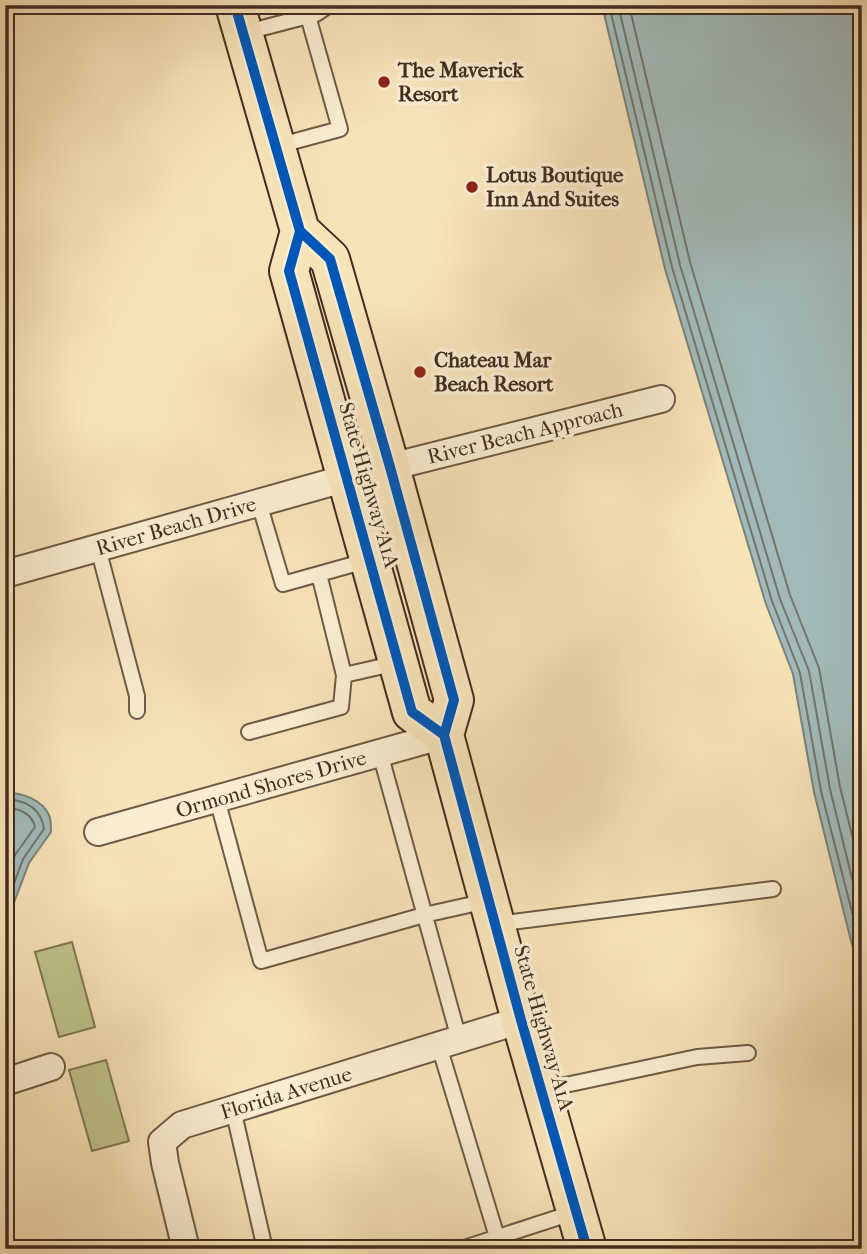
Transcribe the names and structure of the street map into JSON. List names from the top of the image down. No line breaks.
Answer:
{"streets":{"main road":["State Highway A1A"],"street":["River Beach Approach","River Beach Drive","Ormond Shores Drive","Florida Avenue"]},"crossings":[["River Beach Approach","State Highway A1A"],["State Highway A1A","River Beach Drive"],["State Highway A1A","Ormond Shores Drive"],["State Highway A1A","Florida Avenue"]],"places":["The Maverick Resort","Lotus Boutique Inn And Suites","Chateau Mar Beach Resort"]}
